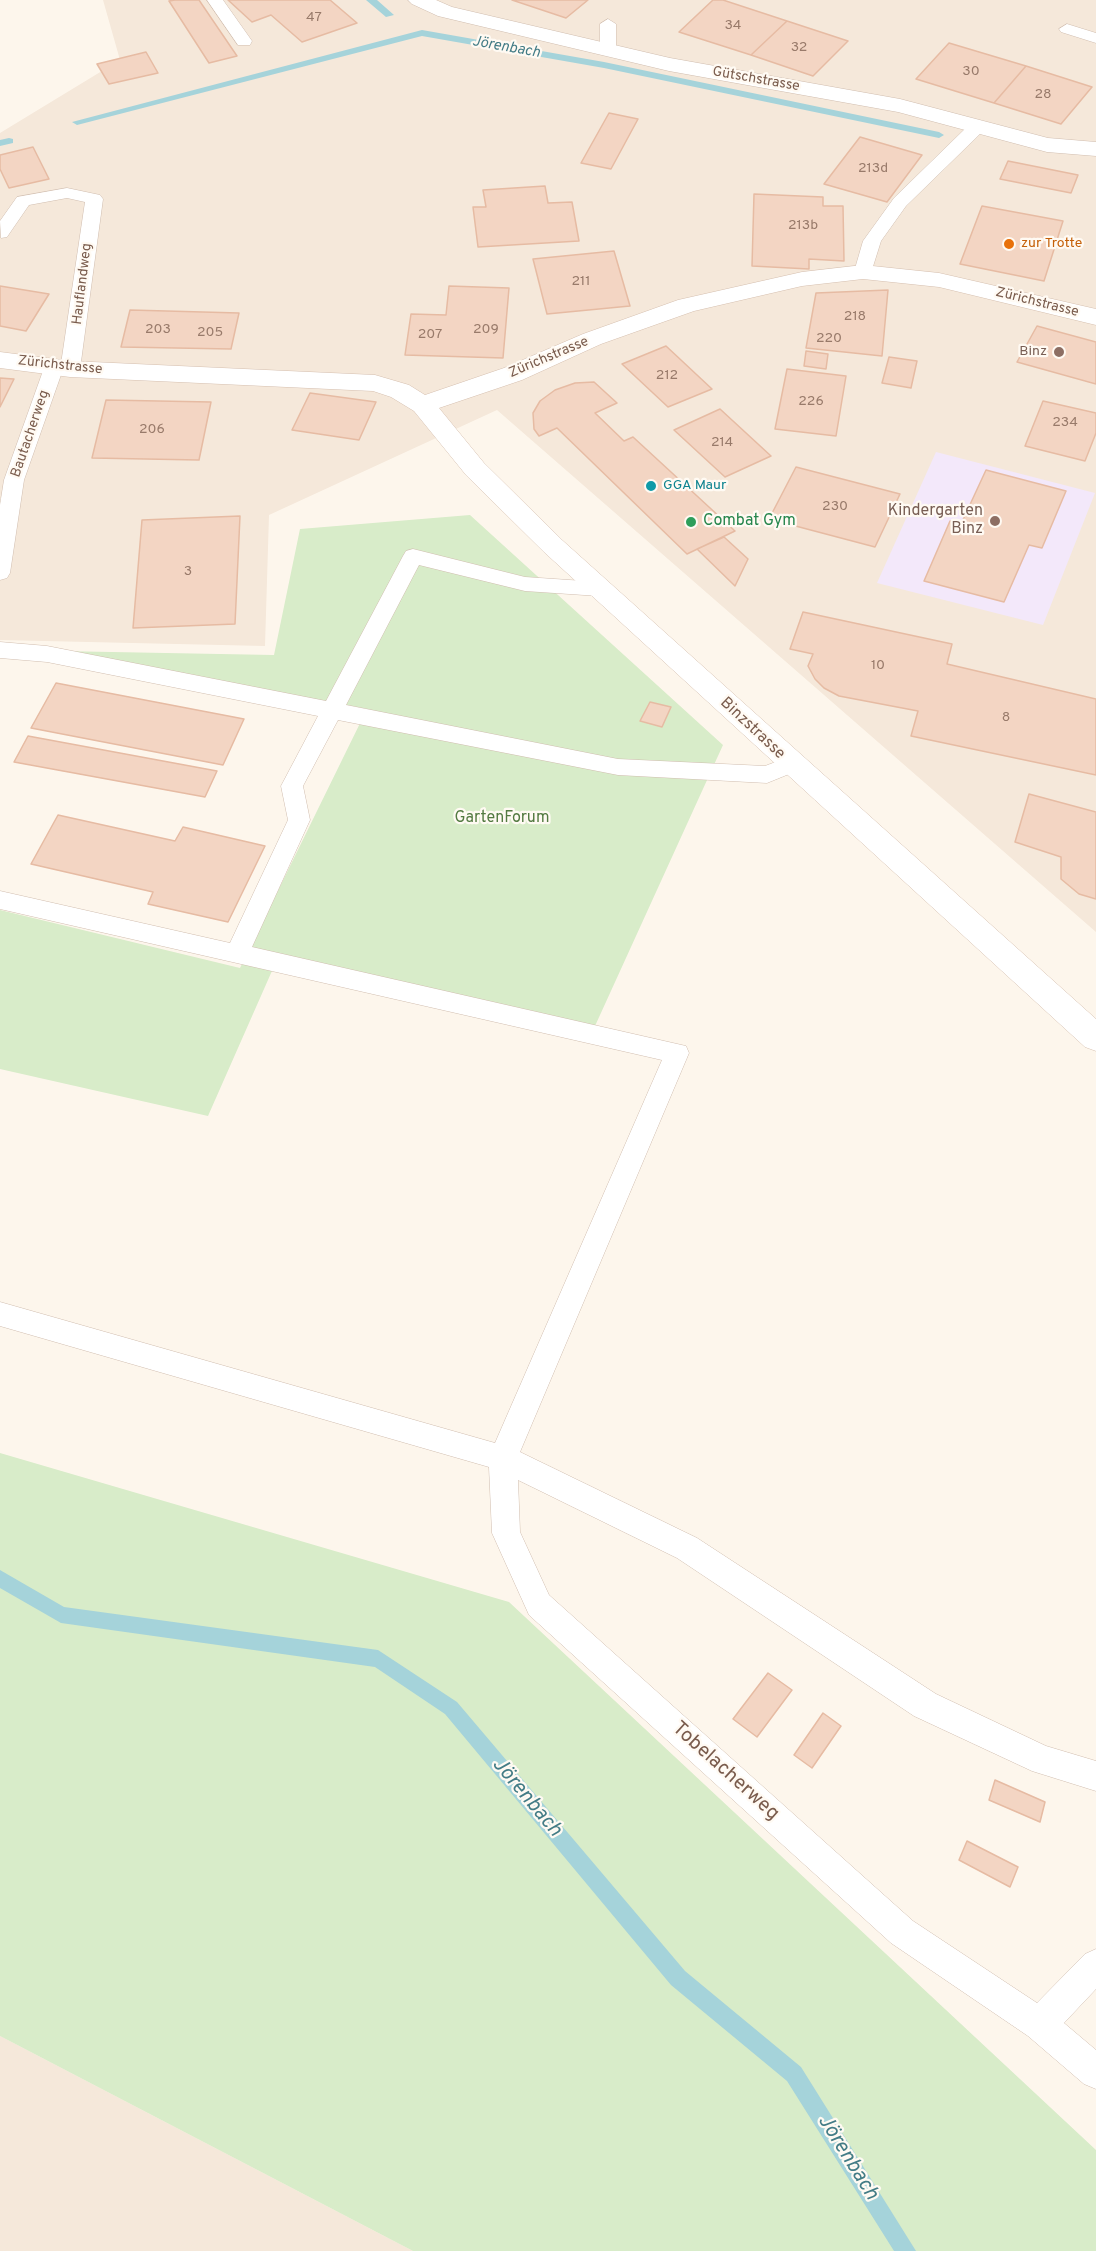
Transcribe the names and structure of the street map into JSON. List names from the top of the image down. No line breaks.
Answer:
{"streets":{"main road":["Gütschstrasse","Zürichstrasse","Binzstrasse"],"lane":["Hauflandweg","Bautacherweg","Tobelacherweg"]},"crossings":[["Hauflandweg","Zürichstrasse"],["Hauflandweg","Bautacherweg"],["Zürichstrasse","Bautacherweg"],["Zürichstrasse","Binzstrasse"]],"water":["Jörenbach"],"parks":["GartenForum"],"places":["zur Trotte","Binz","GGA Maur","Kindergarten Binz","Combat Gym"],"house_numbers":["47","34","32","30","28","213d","213b","211","218","203","209","205","207","220","212","226","234","206","214","230","3","10","8"]}
